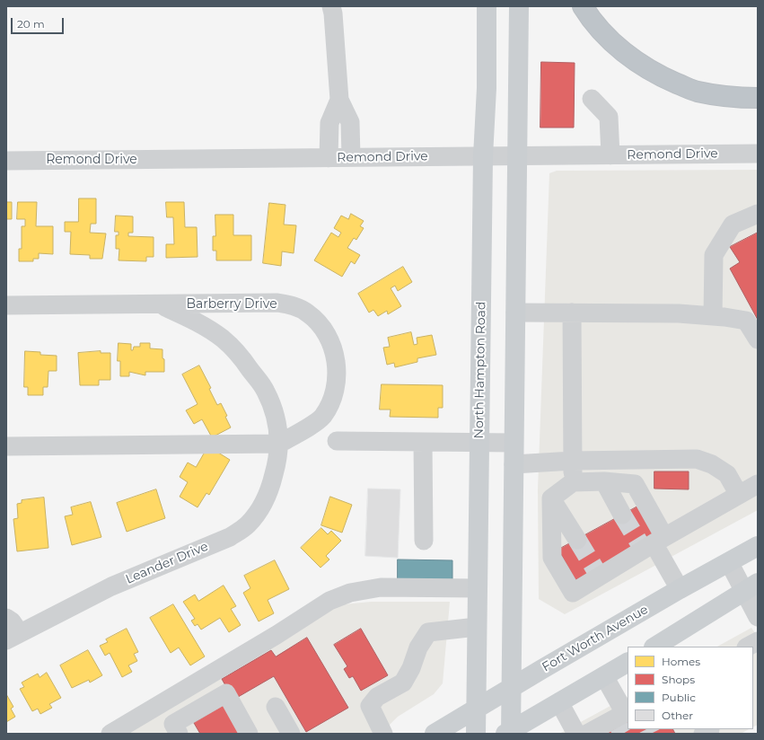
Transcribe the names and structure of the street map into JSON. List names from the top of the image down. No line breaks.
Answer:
{"streets":{"main road":["North Hampton Road","Fort Worth Avenue"],"street":["Remond Drive","Barberry Drive","Leander Drive"]},"crossings":[["Remond Drive","North Hampton Road"],["Barberry Drive","Leander Drive"],["North Hampton Road","Fort Worth Avenue"]],"legend":["Homes","Shops","Public","Other"],"scale_bar":"20 m"}
